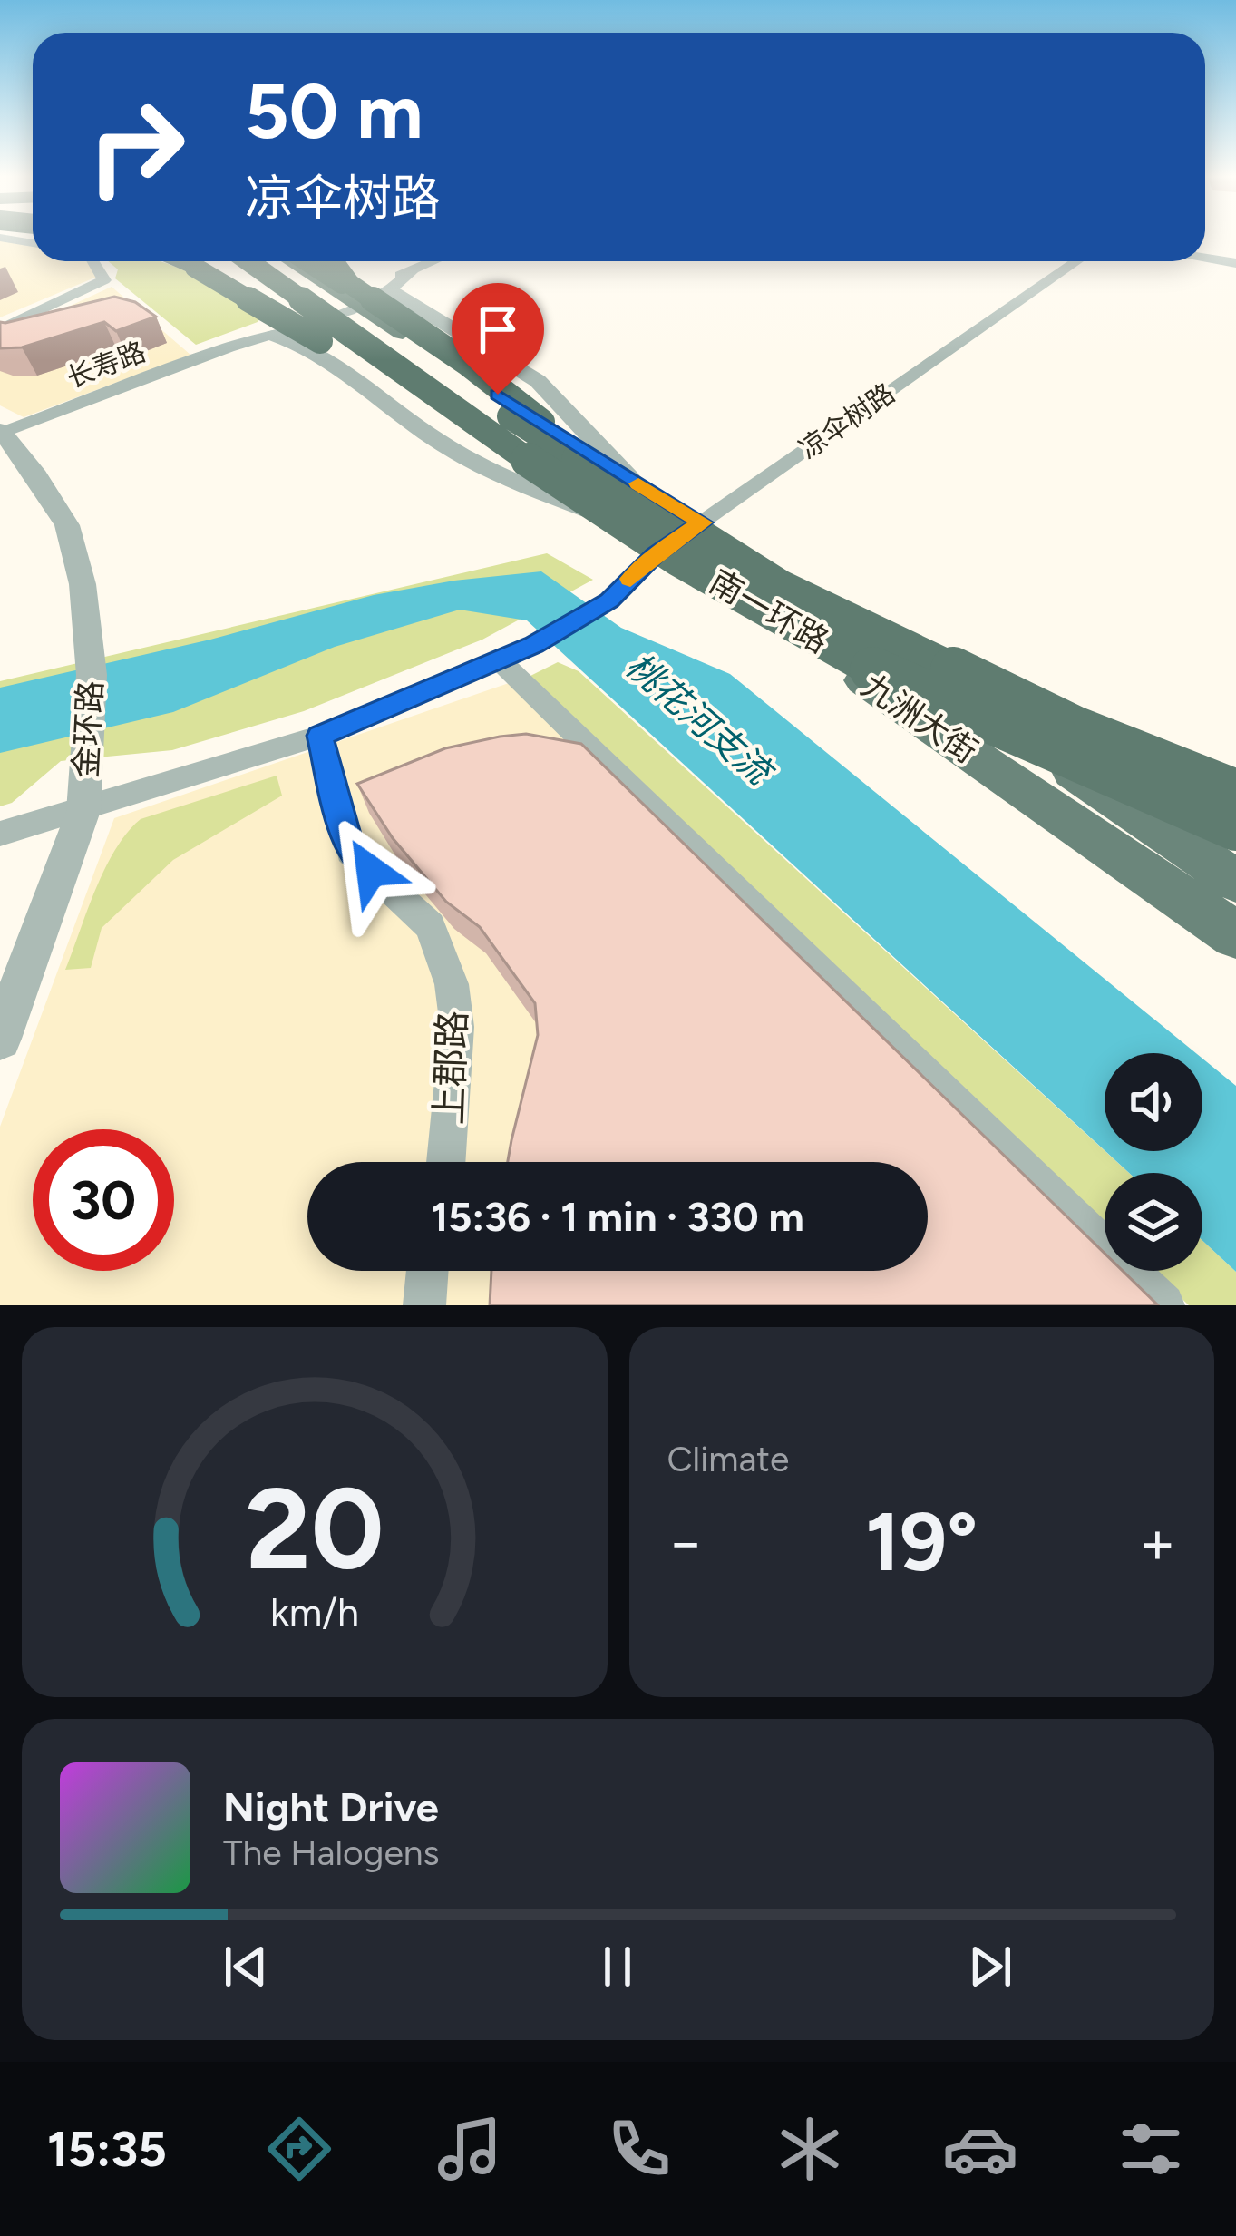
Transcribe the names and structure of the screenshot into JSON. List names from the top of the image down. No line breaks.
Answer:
{"streets":{"highway":["南一环路"],"main road":["九洲大街"],"street":["长寿路","凉伞树路","金环路","上郡路"]},"crossings":[["长寿路","九洲大街"],["长寿路","金环路"],["凉伞树路","九洲大街"],["南一环路","九洲大街"]],"water":["桃花河支流"],"page":{"turn":["50 m","凉伞树路"],"limit":"30","trip":"15:36 · 1 min · 330 m","tile":"Climate","heat":["−","19°","+"],"song":["Night Drive","The Halogens"],"tabs":"15:35","gauge":["20","km/h"]}}
